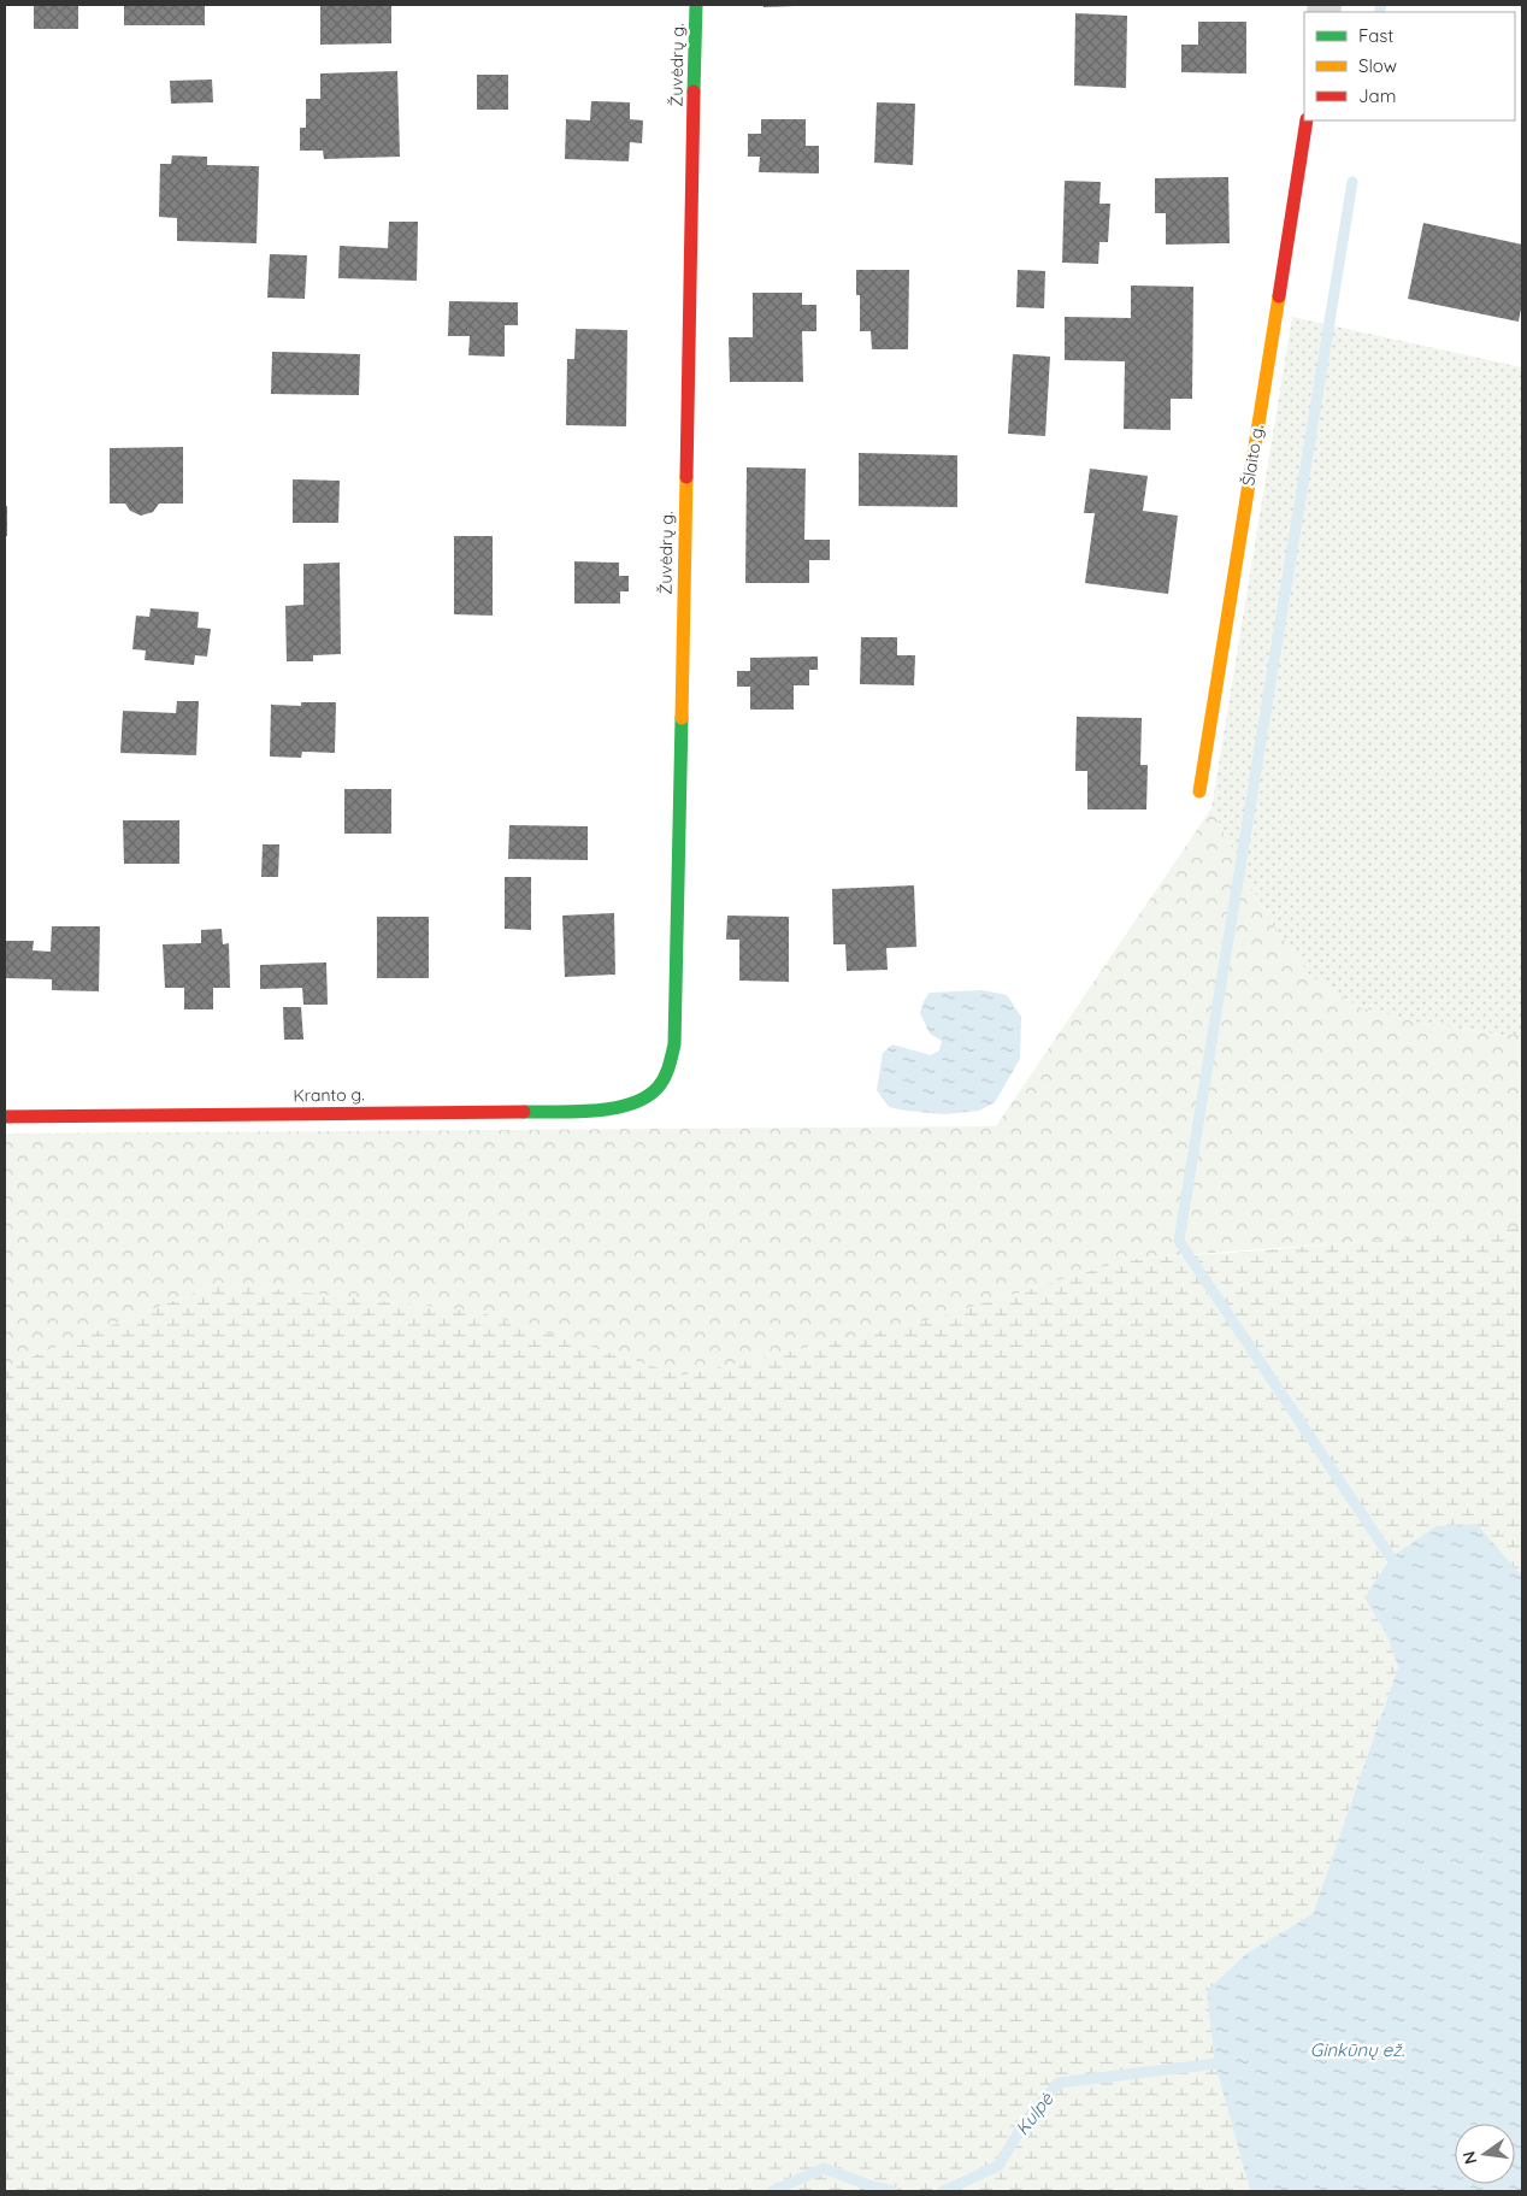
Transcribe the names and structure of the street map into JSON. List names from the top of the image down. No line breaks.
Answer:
{"streets":{"street":["Žuvėdrų g.","Šlaito g.","Kranto g."]},"crossings":[["Žuvėdrų g.","Kranto g."]],"water":["Ginkūnų ež.","Kulpė"],"legend":["Fast","Slow","Jam"],"north":"left"}
